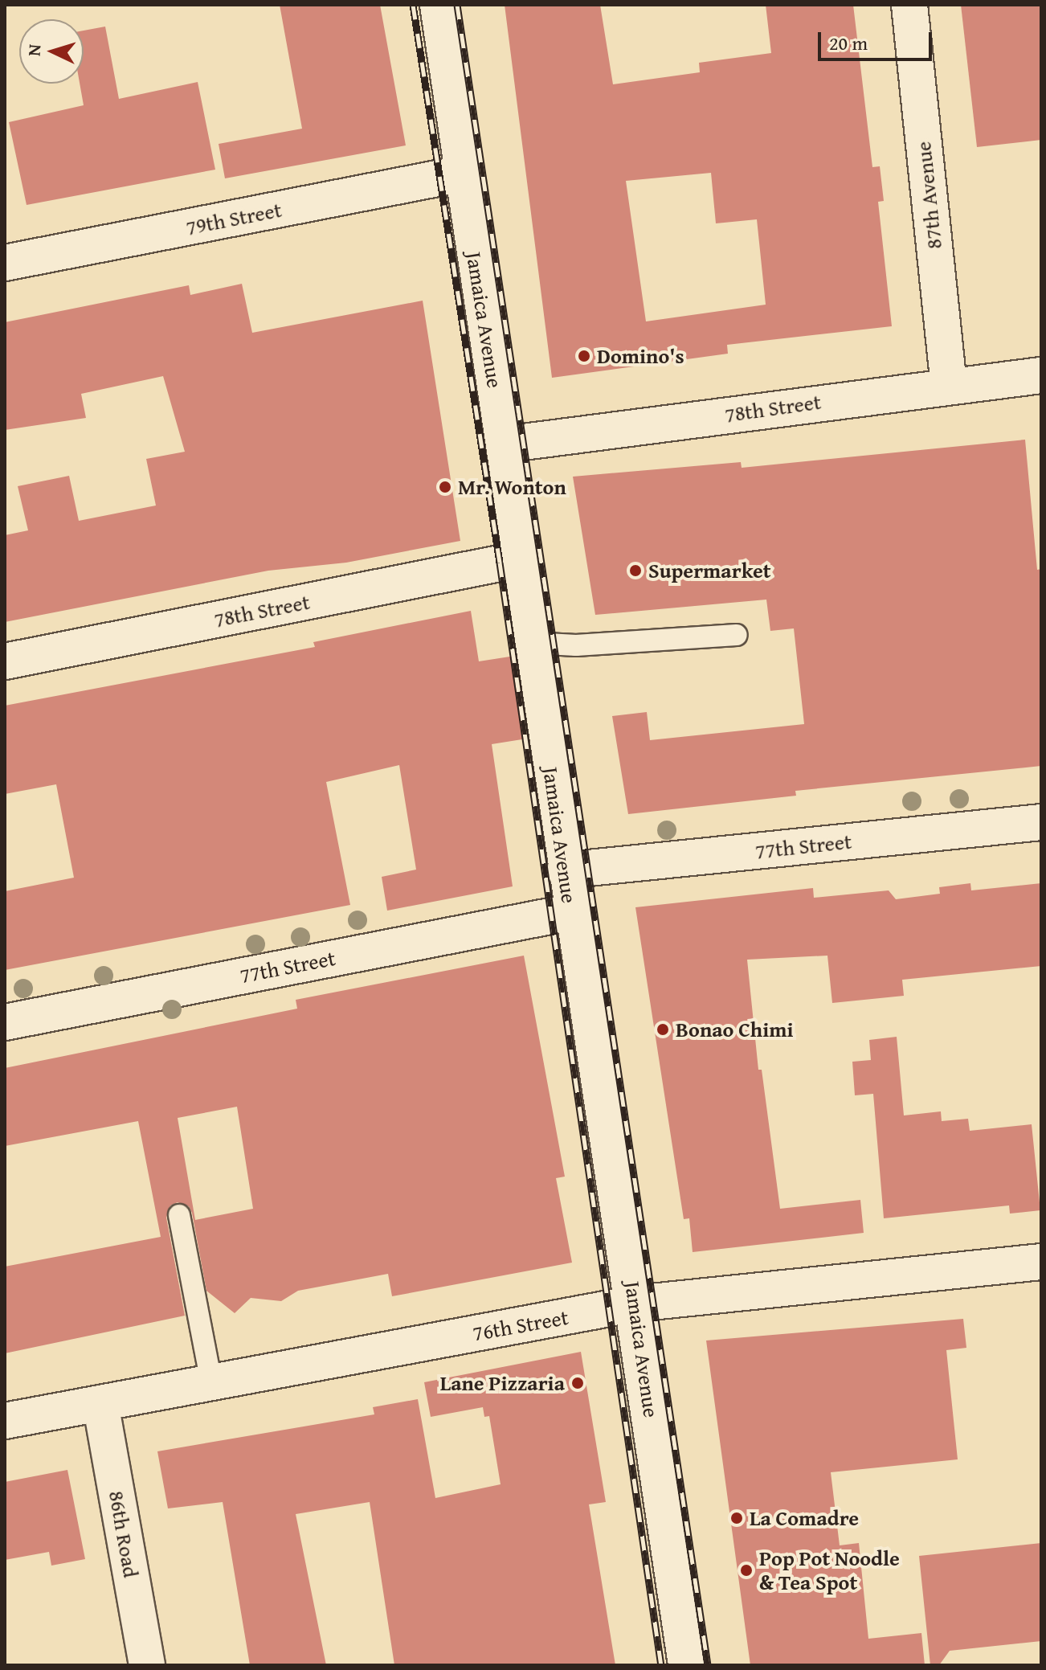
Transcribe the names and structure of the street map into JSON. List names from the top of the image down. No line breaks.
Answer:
{"streets":{"street":["87th Avenue","79th Street","Jamaica Avenue","78th Street","77th Street","76th Street","86th Road"]},"crossings":[["87th Avenue","78th Street"],["79th Street","Jamaica Avenue"],["Jamaica Avenue","78th Street"],["Jamaica Avenue","77th Street"],["Jamaica Avenue","76th Street"],["76th Street","86th Road"]],"places":["Domino's","Mr. Wonton","Supermarket","Bonao Chimi","Lane Pizzaria","La Comadre","Pop Pot Noodle & Tea Spot"],"scale_bar":"20 m","north":"left"}
